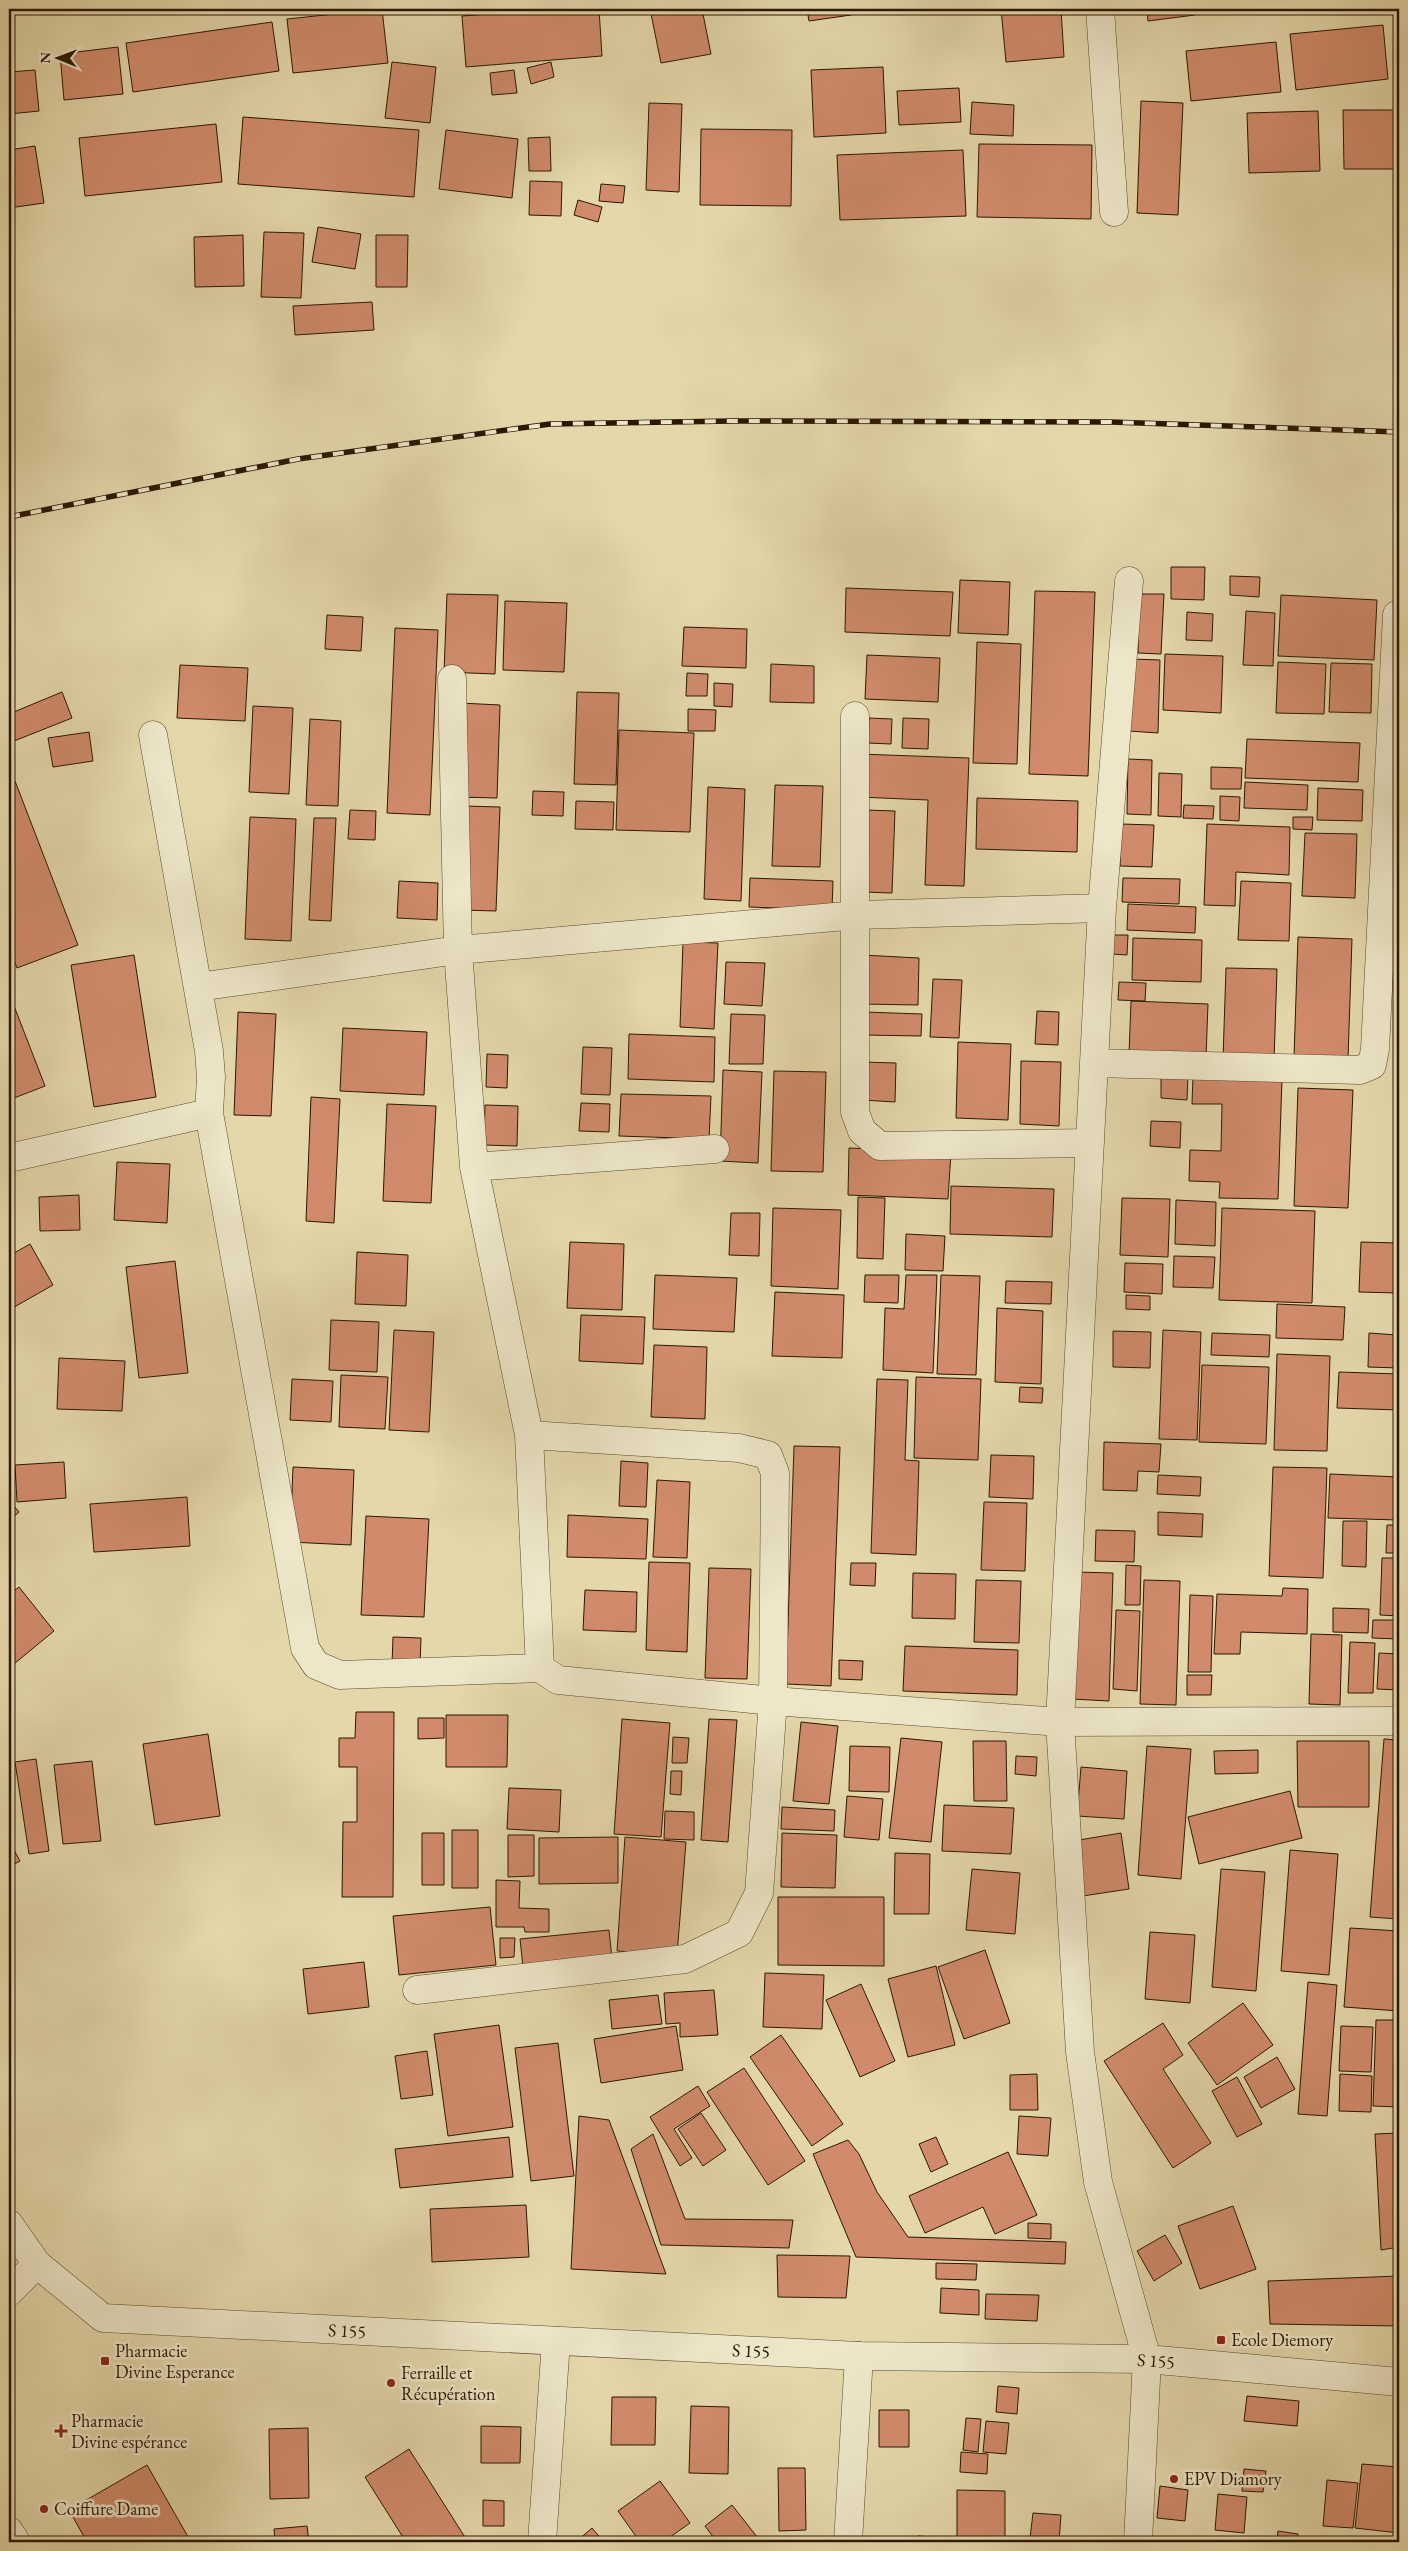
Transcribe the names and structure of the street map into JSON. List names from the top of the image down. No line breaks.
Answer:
{"streets":{"street":["S 155"]},"places":{"transit":["Ecole Diemory","Pharmacie Divine Esperance"],"other":["Ferraille et Récupération","EPV Diamory","Coiffure Dame"],"health":["Pharmacie Divine espérance"]},"north":"left"}
